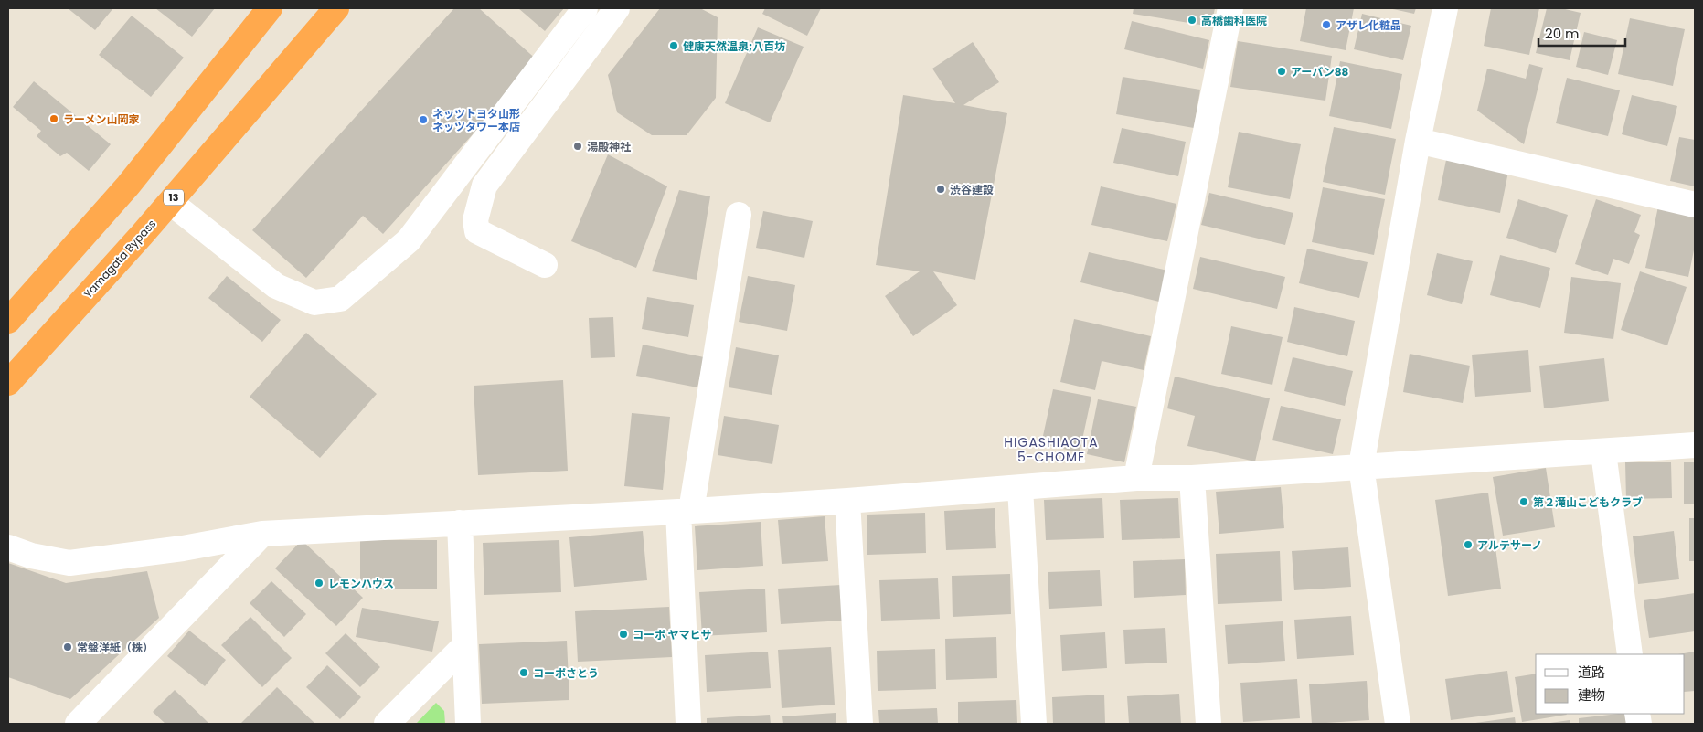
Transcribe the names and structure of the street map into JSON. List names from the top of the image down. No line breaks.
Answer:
{"streets":{"highway":["13","Yamagata Bypass"]},"districts":["HIGASHIAOTA 5-CHOME"],"places":["高橋歯科医院","アザレ化粧品","健康天然温泉;八百坊","アーバン88","ラーメン山岡家","ネッツトヨタ山形 ネッツタワー本店","湯殿神社","渋谷建設","第２滝山こどもクラブ","アルテサーノ","レモンハウス","コーポ ヤマヒサ","常盤洋紙（株）","コーポさとう"],"legend":["道路","建物"],"scale_bar":"20 m"}
